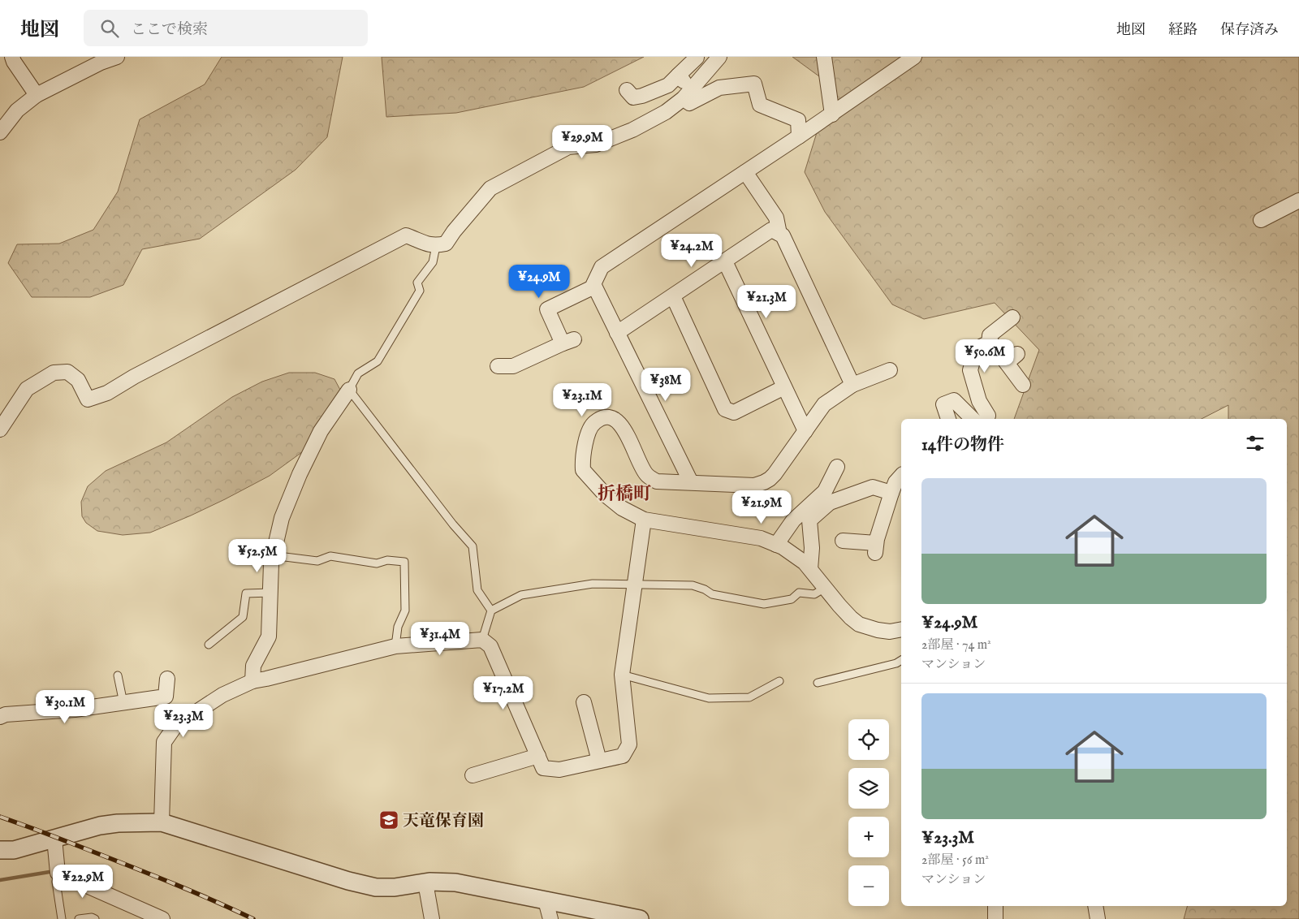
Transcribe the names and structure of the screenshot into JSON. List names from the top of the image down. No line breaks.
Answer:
{"districts":["折橋町"],"places":{"school or university":["天竜保育園"]},"page":{"header":"地図","search":"ここで検索","nav":["地図","経路","保存済み"],"price":["¥29.9M","¥24.2M","¥24.9M","¥21.3M","¥50.6M","¥38M","¥23.1M","¥21.9M","¥52.5M","¥31.4M","¥17.2M","¥30.1M","¥23.3M","¥22.9M"],"heading":"14件の物件","list":[{"name":"¥24.9M","note":"2部屋 · 74 m² · マンション"},{"name":"¥23.3M","note":"2部屋 · 56 m² · マンション"}],"map_buttons":["+","−"]}}
